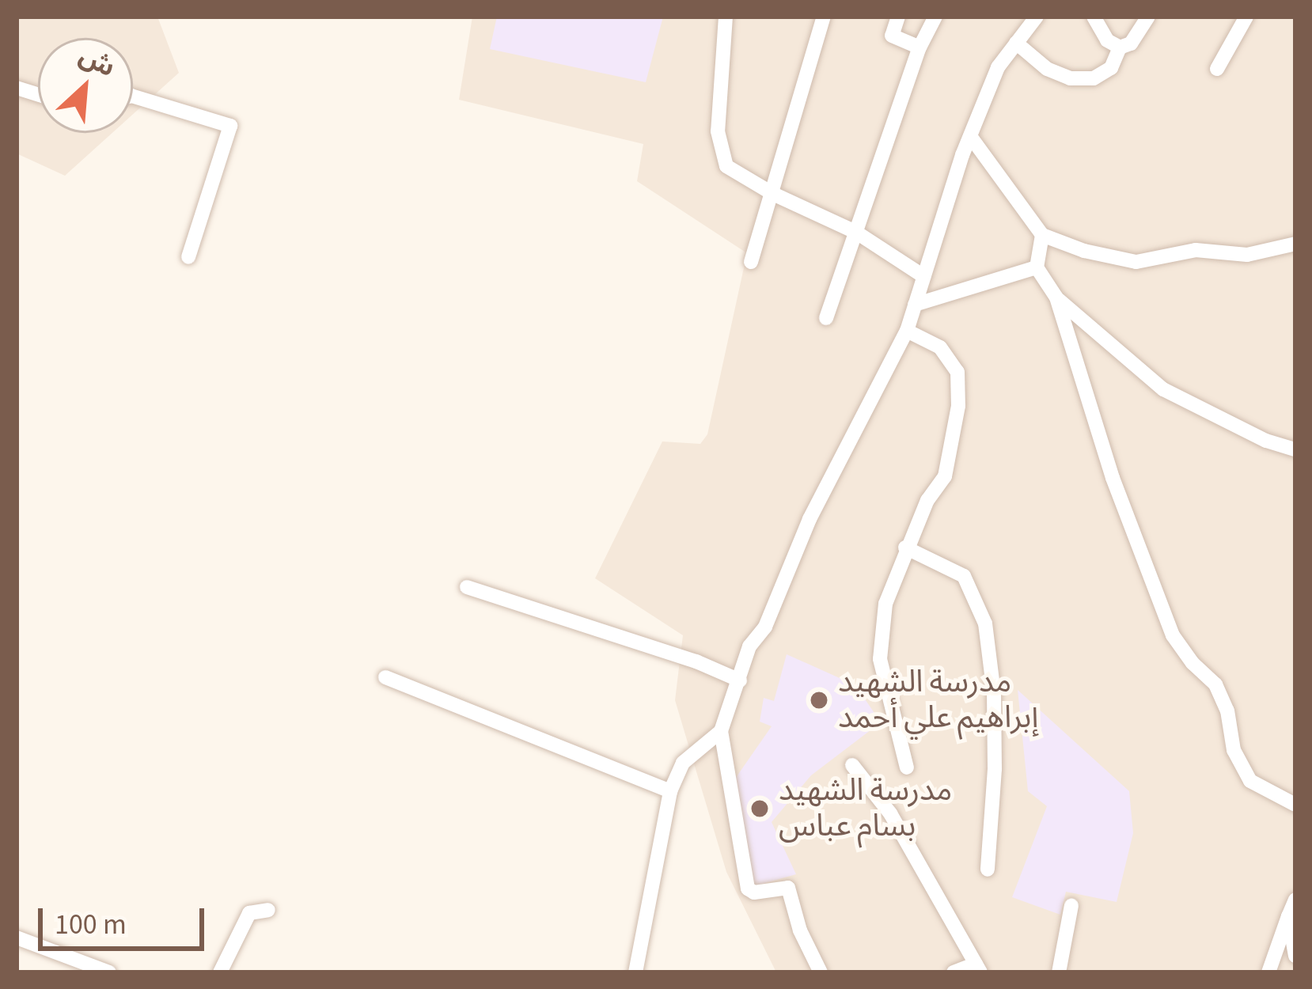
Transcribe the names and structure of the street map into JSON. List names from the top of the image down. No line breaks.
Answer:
{"places":["مدرسة الشهيد إبراهيم علي أحمد","مدرسة الشهيد بسام عباس"],"scale_bar":"100 m","north":"top right"}
